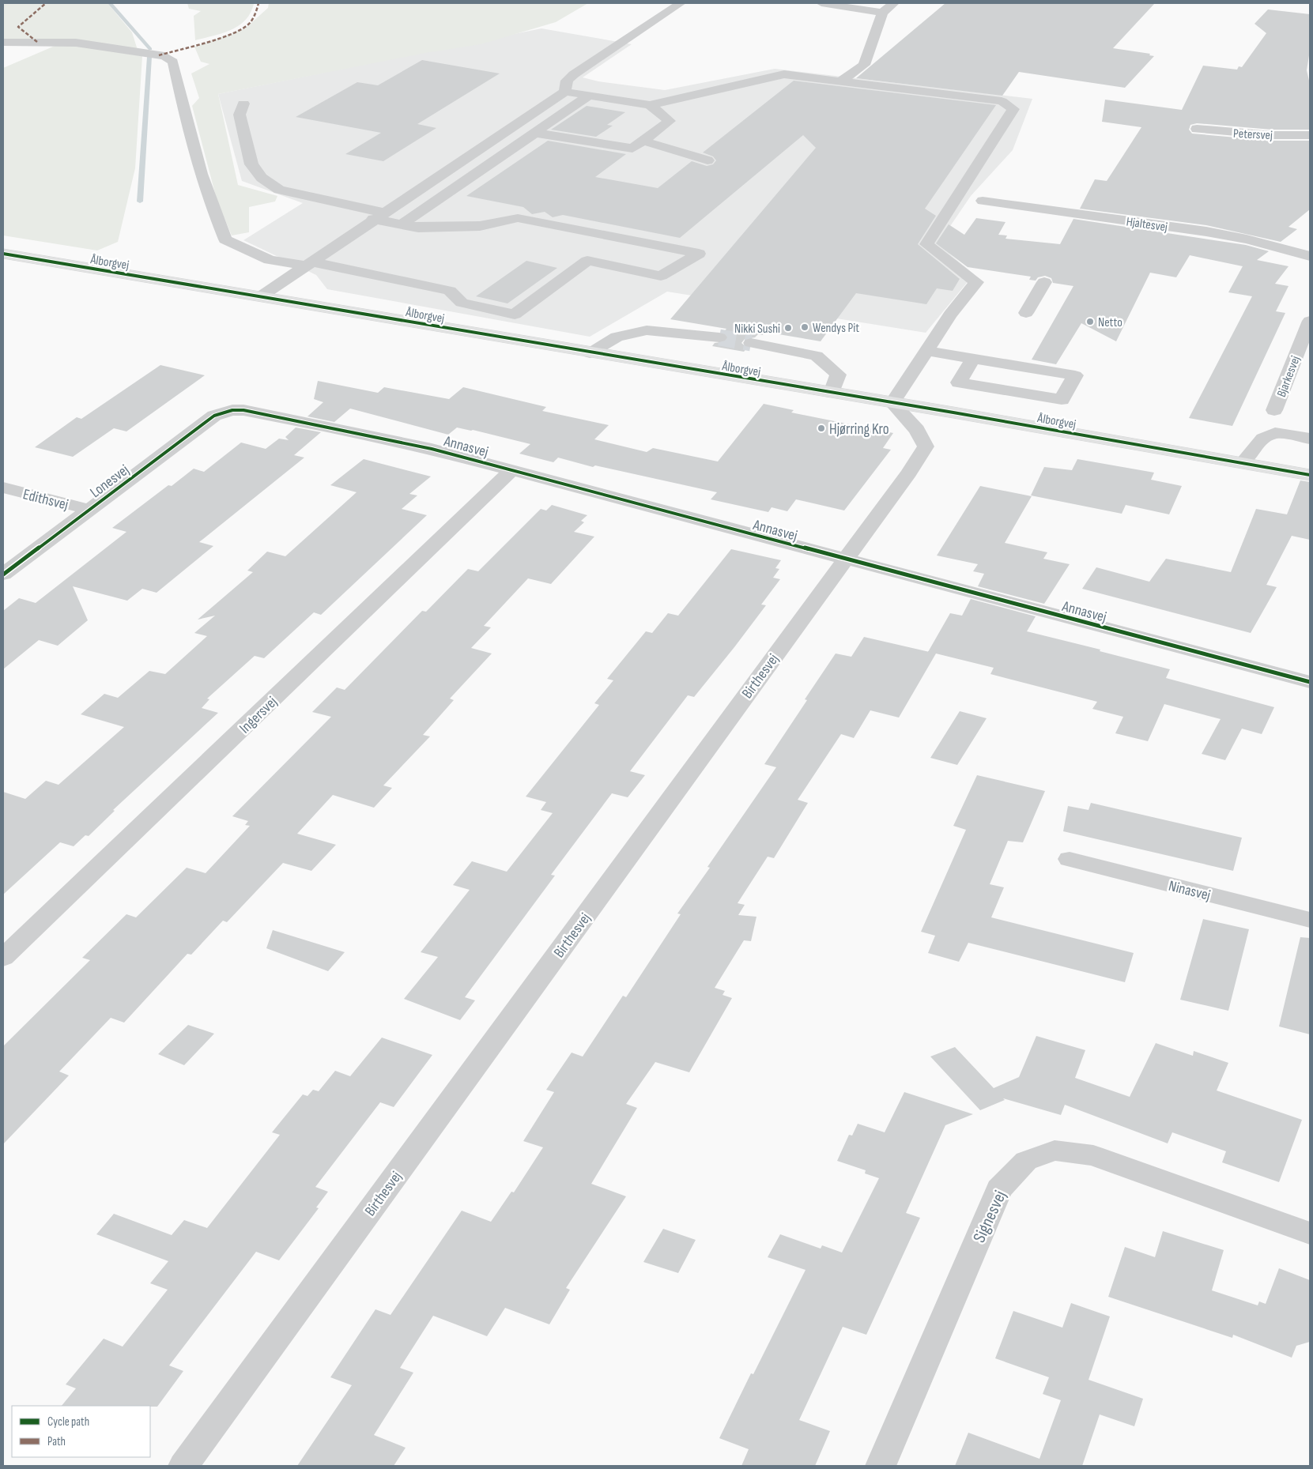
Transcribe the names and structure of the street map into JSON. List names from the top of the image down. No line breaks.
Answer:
{"streets":{"main road":["Ålborgvej"],"street":["Petersvej","Hjaltesvej","Bjarkesvej","Annasvej","Lonesvej","Edithsvej","Birthesvej","Ingersvej","Ninasvej","Signesvej"]},"crossings":[["Ålborgvej","Birthesvej"],["Annasvej","Lonesvej"],["Annasvej","Birthesvej"],["Annasvej","Ingersvej"],["Lonesvej","Edithsvej"]],"places":["Netto","Wendys Pit","Nikki Sushi","Hjørring Kro"],"legend":["Cycle path","Path"]}
